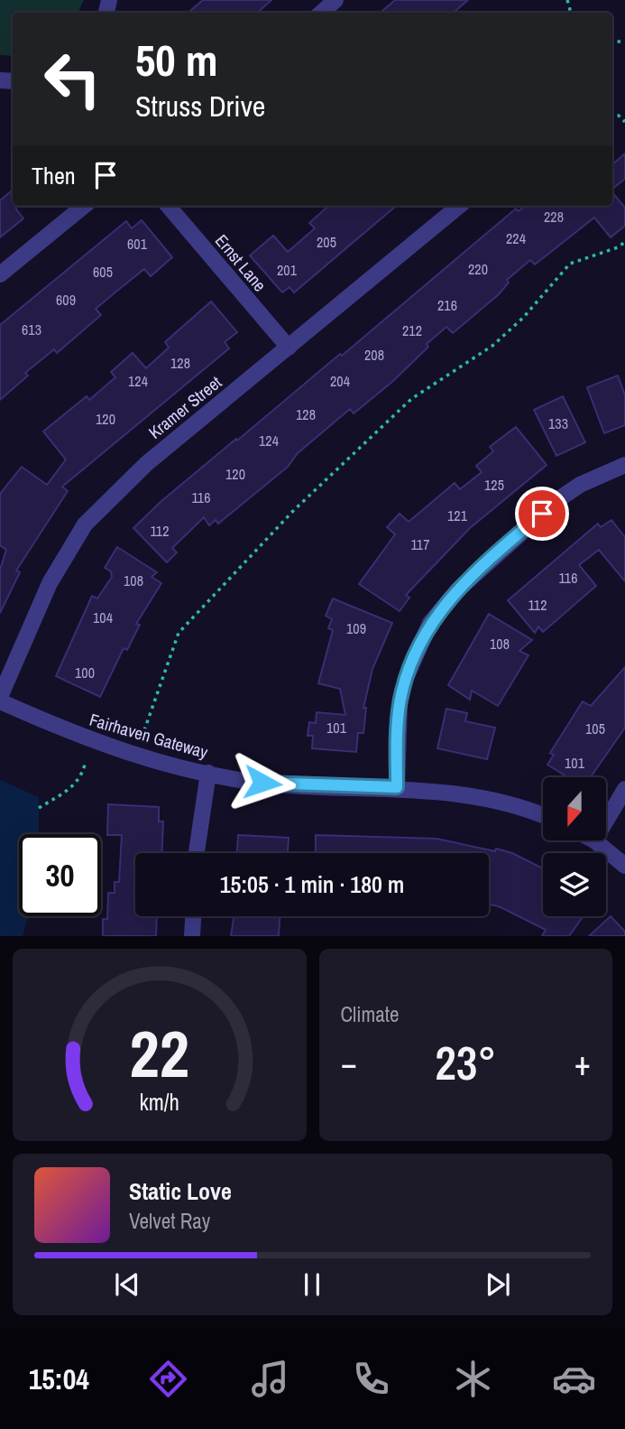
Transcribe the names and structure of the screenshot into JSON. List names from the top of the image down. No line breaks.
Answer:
{"streets":{"street":["Ernst Lane","Kramer Street","Fairhaven Gateway"]},"crossings":[["Ernst Lane","Kramer Street"],["Kramer Street","Fairhaven Gateway"]],"house_numbers":["228","224","205","601","220","201","605","609","216","613","212","208","128","124","204","128","120","133","124","120","125","116","121","112","117","116","108","112","104","109","108","100","101","105","101"],"north":"bottom","page":{"turn":["50 m","Struss Drive"],"then":"Then","limit":"30","trip":"15:05 · 1 min · 180 m","tile":"Climate","heat":["−","23°","+"],"song":["Static Love","Velvet Ray"],"tabs":"15:04","gauge":["22","km/h"]}}
